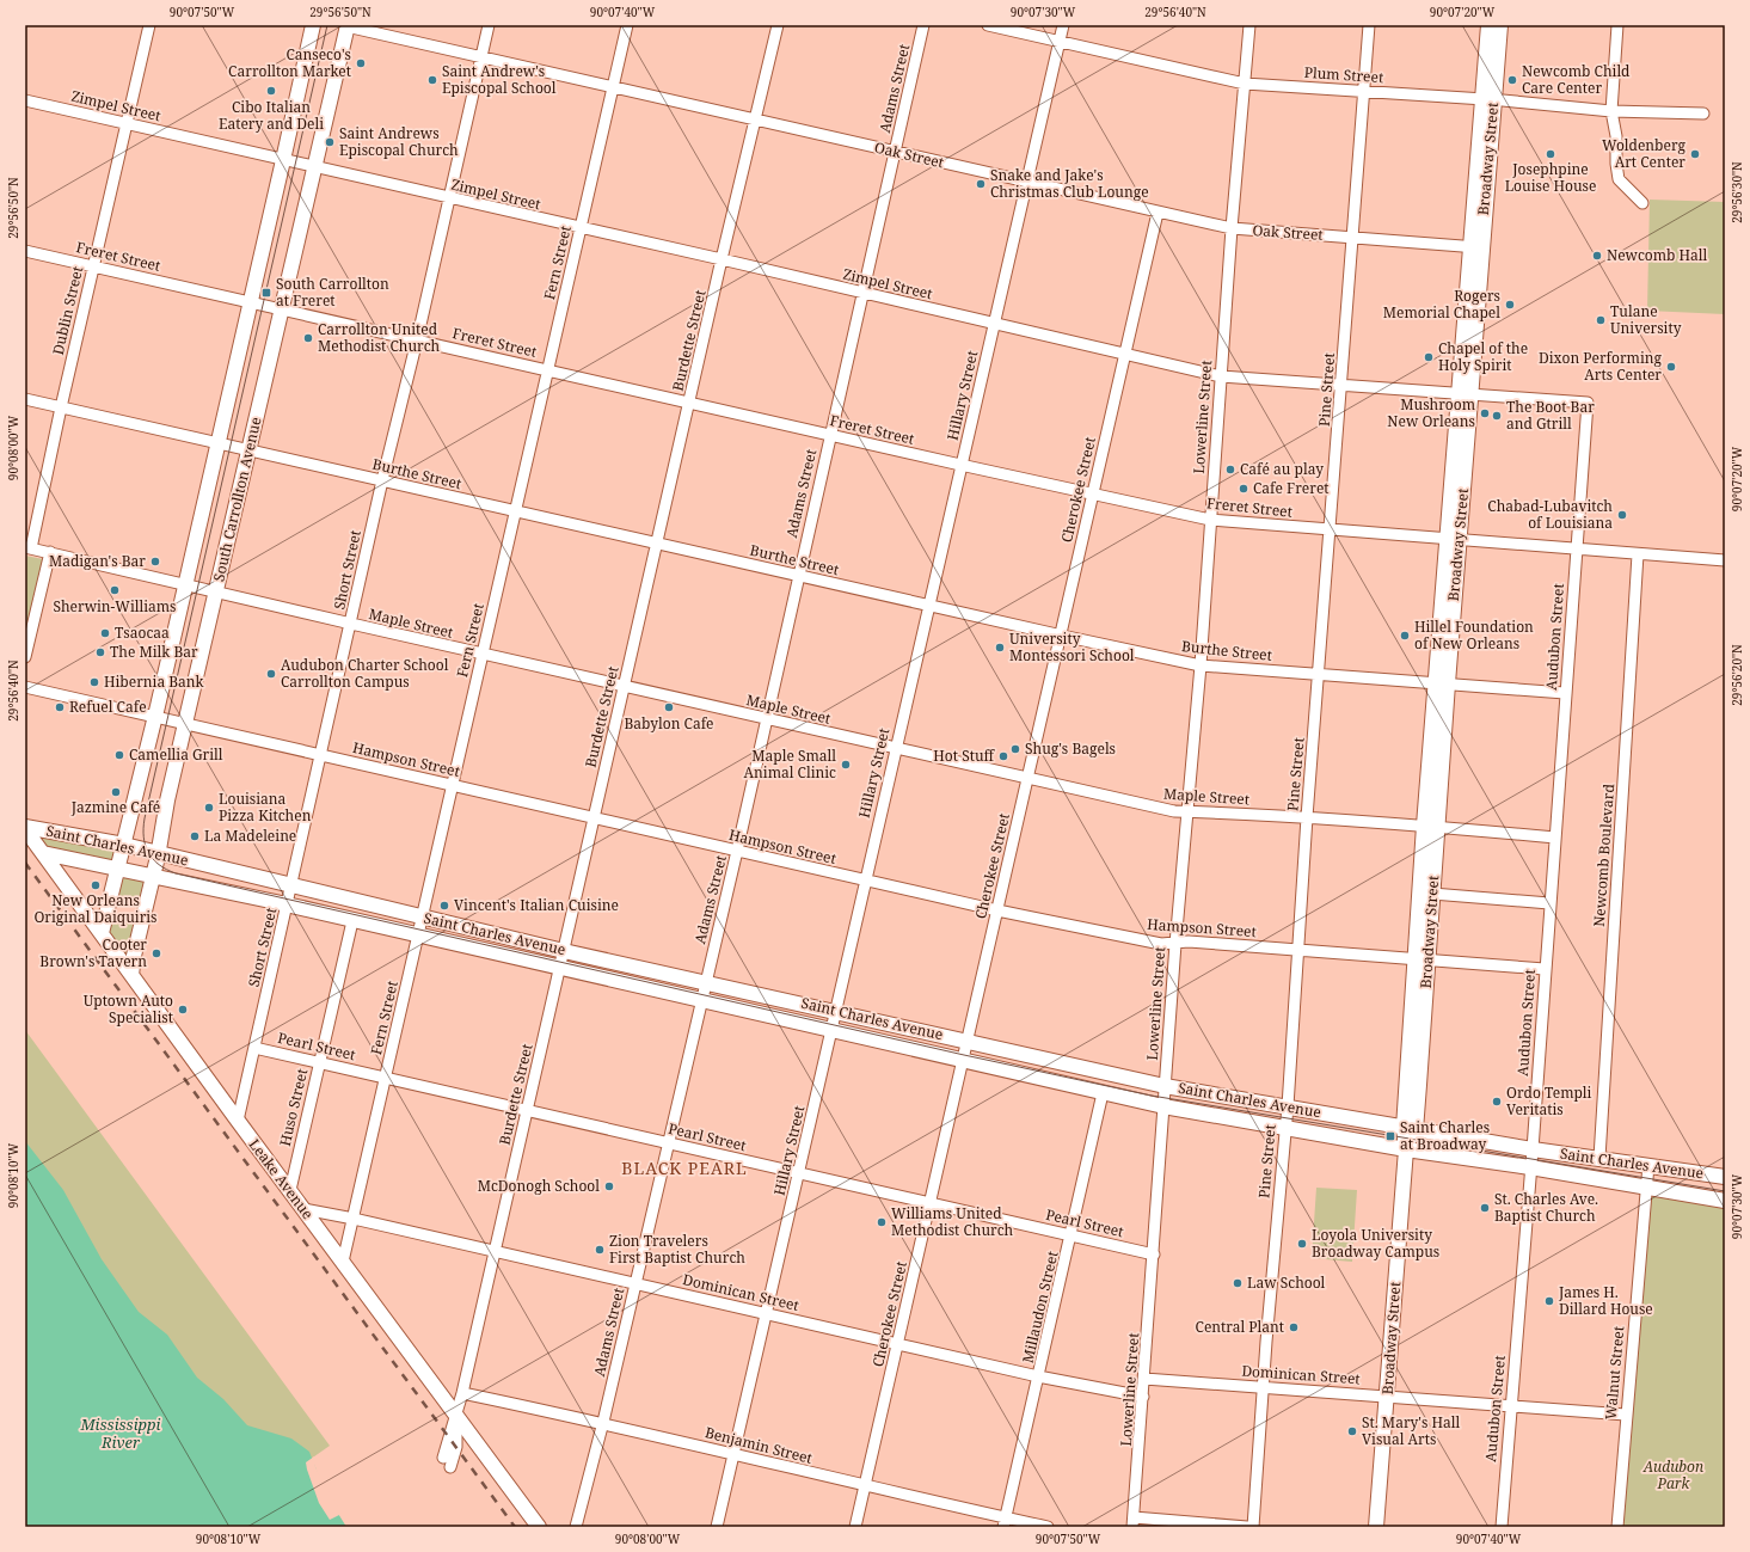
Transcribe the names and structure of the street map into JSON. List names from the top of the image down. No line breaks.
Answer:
{"streets":{"main road":["Broadway Street","South Carrollton Avenue","Saint Charles Avenue","Leake Avenue"],"street":["Plum Street","Adams Street","Zimpel Street","Oak Street","Freret Street","Fern Street","Dublin Street","Burdette Street","Pine Street","Hillary Street","Lowerline Street","Burthe Street","Cherokee Street","Short Street","Maple Street","Audubon Street","Hampson Street","Newcomb Boulevard","Pearl Street","Huso Street","Dominican Street","Millaudon Street","Walnut Street","Benjamin Street"]},"crossings":[["Plum Street","Broadway Street"],["Plum Street","Pine Street"],["Plum Street","Hillary Street"],["Plum Street","Lowerline Street"],["Adams Street","Zimpel Street"],["Adams Street","Oak Street"],["Adams Street","Freret Street"],["Adams Street","Burthe Street"],["Adams Street","Maple Street"],["Adams Street","Hampson Street"],["Adams Street","Saint Charles Avenue"],["Adams Street","Pearl Street"],["Adams Street","Dominican Street"],["Adams Street","Benjamin Street"],["Zimpel Street","Broadway Street"],["Zimpel Street","Fern Street"],["Zimpel Street","Dublin Street"],["Zimpel Street","Burdette Street"],["Zimpel Street","Pine Street"],["Zimpel Street","Hillary Street"],["Zimpel Street","Lowerline Street"],["Zimpel Street","Cherokee Street"],["Zimpel Street","South Carrollton Avenue"],["Zimpel Street","Short Street"],["Zimpel Street","Audubon Street"],["Oak Street","Broadway Street"],["Oak Street","Fern Street"],["Oak Street","Burdette Street"],["Oak Street","Pine Street"],["Oak Street","Hillary Street"],["Oak Street","Lowerline Street"],["Oak Street","Cherokee Street"],["Oak Street","South Carrollton Avenue"],["Oak Street","Short Street"],["Broadway Street","Freret Street"],["Broadway Street","Burthe Street"],["Broadway Street","Maple Street"],["Broadway Street","Audubon Street"],["Broadway Street","Hampson Street"],["Broadway Street","Saint Charles Avenue"],["Broadway Street","Dominican Street"],["Freret Street","Fern Street"],["Freret Street","Dublin Street"],["Freret Street","Burdette Street"],["Freret Street","Pine Street"],["Freret Street","Hillary Street"],["Freret Street","Lowerline Street"],["Freret Street","Cherokee Street"],["Freret Street","South Carrollton Avenue"],["Freret Street","Short Street"],["Freret Street","Audubon Street"],["Freret Street","Newcomb Boulevard"],["Fern Street","Burthe Street"],["Fern Street","Maple Street"],["Fern Street","Hampson Street"],["Fern Street","Saint Charles Avenue"],["Fern Street","Pearl Street"],["Fern Street","Leake Avenue"],["Fern Street","Dominican Street"],["Dublin Street","Burthe Street"],["Dublin Street","Maple Street"],["Burdette Street","Burthe Street"],["Burdette Street","Maple Street"],["Burdette Street","Hampson Street"],["Burdette Street","Saint Charles Avenue"],["Burdette Street","Pearl Street"],["Burdette Street","Leake Avenue"],["Burdette Street","Dominican Street"],["Burdette Street","Benjamin Street"],["Pine Street","Burthe Street"],["Pine Street","Maple Street"],["Pine Street","Hampson Street"],["Pine Street","Saint Charles Avenue"],["Pine Street","Dominican Street"],["Hillary Street","Burthe Street"],["Hillary Street","Maple Street"],["Hillary Street","Hampson Street"],["Hillary Street","Saint Charles Avenue"],["Hillary Street","Pearl Street"],["Hillary Street","Dominican Street"],["Hillary Street","Benjamin Street"],["Lowerline Street","Burthe Street"],["Lowerline Street","Maple Street"],["Lowerline Street","Hampson Street"],["Lowerline Street","Saint Charles Avenue"],["Lowerline Street","Pearl Street"],["Lowerline Street","Dominican Street"],["Burthe Street","Cherokee Street"],["Burthe Street","South Carrollton Avenue"],["Burthe Street","Short Street"],["Burthe Street","Audubon Street"],["Cherokee Street","Maple Street"],["Cherokee Street","Hampson Street"],["Cherokee Street","Saint Charles Avenue"],["Cherokee Street","Pearl Street"],["Cherokee Street","Dominican Street"],["Cherokee Street","Benjamin Street"],["South Carrollton Avenue","Maple Street"],["South Carrollton Avenue","Hampson Street"],["South Carrollton Avenue","Saint Charles Avenue"],["South Carrollton Avenue","Leake Avenue"],["Short Street","Maple Street"],["Short Street","Hampson Street"],["Short Street","Saint Charles Avenue"],["Short Street","Pearl Street"],["Short Street","Leake Avenue"],["Maple Street","Audubon Street"],["Audubon Street","Hampson Street"],["Audubon Street","Saint Charles Avenue"],["Audubon Street","Dominican Street"],["Saint Charles Avenue","Newcomb Boulevard"],["Saint Charles Avenue","Huso Street"],["Saint Charles Avenue","Leake Avenue"],["Saint Charles Avenue","Millaudon Street"],["Saint Charles Avenue","Walnut Street"],["Pearl Street","Huso Street"],["Pearl Street","Millaudon Street"],["Huso Street","Leake Avenue"],["Leake Avenue","Dominican Street"],["Dominican Street","Millaudon Street"],["Dominican Street","Walnut Street"],["Millaudon Street","Benjamin Street"]],"districts":["BLACK PEARL"],"water":["Mississippi River"],"parks":["Audubon Park"],"places":{"other":["Canseco's Carrollton Market","Saint Andrew's Episcopal School","Newcomb Child Care Center","Cibo Italian Eatery and Deli","Saint Andrews Episcopal Church","Josephpine Louise House","Woldenberg Art Center","Snake and Jake's Christmas Club Lounge","Newcomb Hall","Rogers Memorial Chapel","Tulane University","Carrollton United Methodist Church","Chapel of the Holy Spirit","Dixon Performing Arts Center","Mushroom New Orleans","The Boot Bar and Gtrill","Café au play","Cafe Freret","Chabad-Lubavitch of Louisiana","Madigan's Bar","Sherwin-Williams","Tsaocaa","Hillel Foundation of New Orleans","University Montessori School","The Milk Bar","Audubon Charter School Carrollton Campus","Hibernia Bank","Refuel Cafe","Babylon Cafe","Shug's Bagels","Camellia Grill","Hot Stuff","Maple Small Animal Clinic","Jazmine Café","Louisiana Pizza Kitchen","La Madeleine","New Orleans Original Daiquiris","Vincent's Italian Cuisine","Cooter Brown's Tavern","Uptown Auto Specialist","Ordo Templi Veritatis","McDonogh School","St. Charles Ave. Baptist Church","Williams United Methodist Church","Loyola University Broadway Campus","Zion Travelers First Baptist Church","Law School","James H. Dillard House","Central Plant","St. Mary's Hall Visual Arts"],"transit":["South Carrollton at Freret","Saint Charles at Broadway"]},"coordinates":["90°07'50\"W","29°56'50\"N","90°07'40\"W","90°07'30\"W","29°56'40\"N","90°07'20\"W","29°56'30\"N","90°08'00\"W","29°56'20\"N","90°08'10\"W"]}
